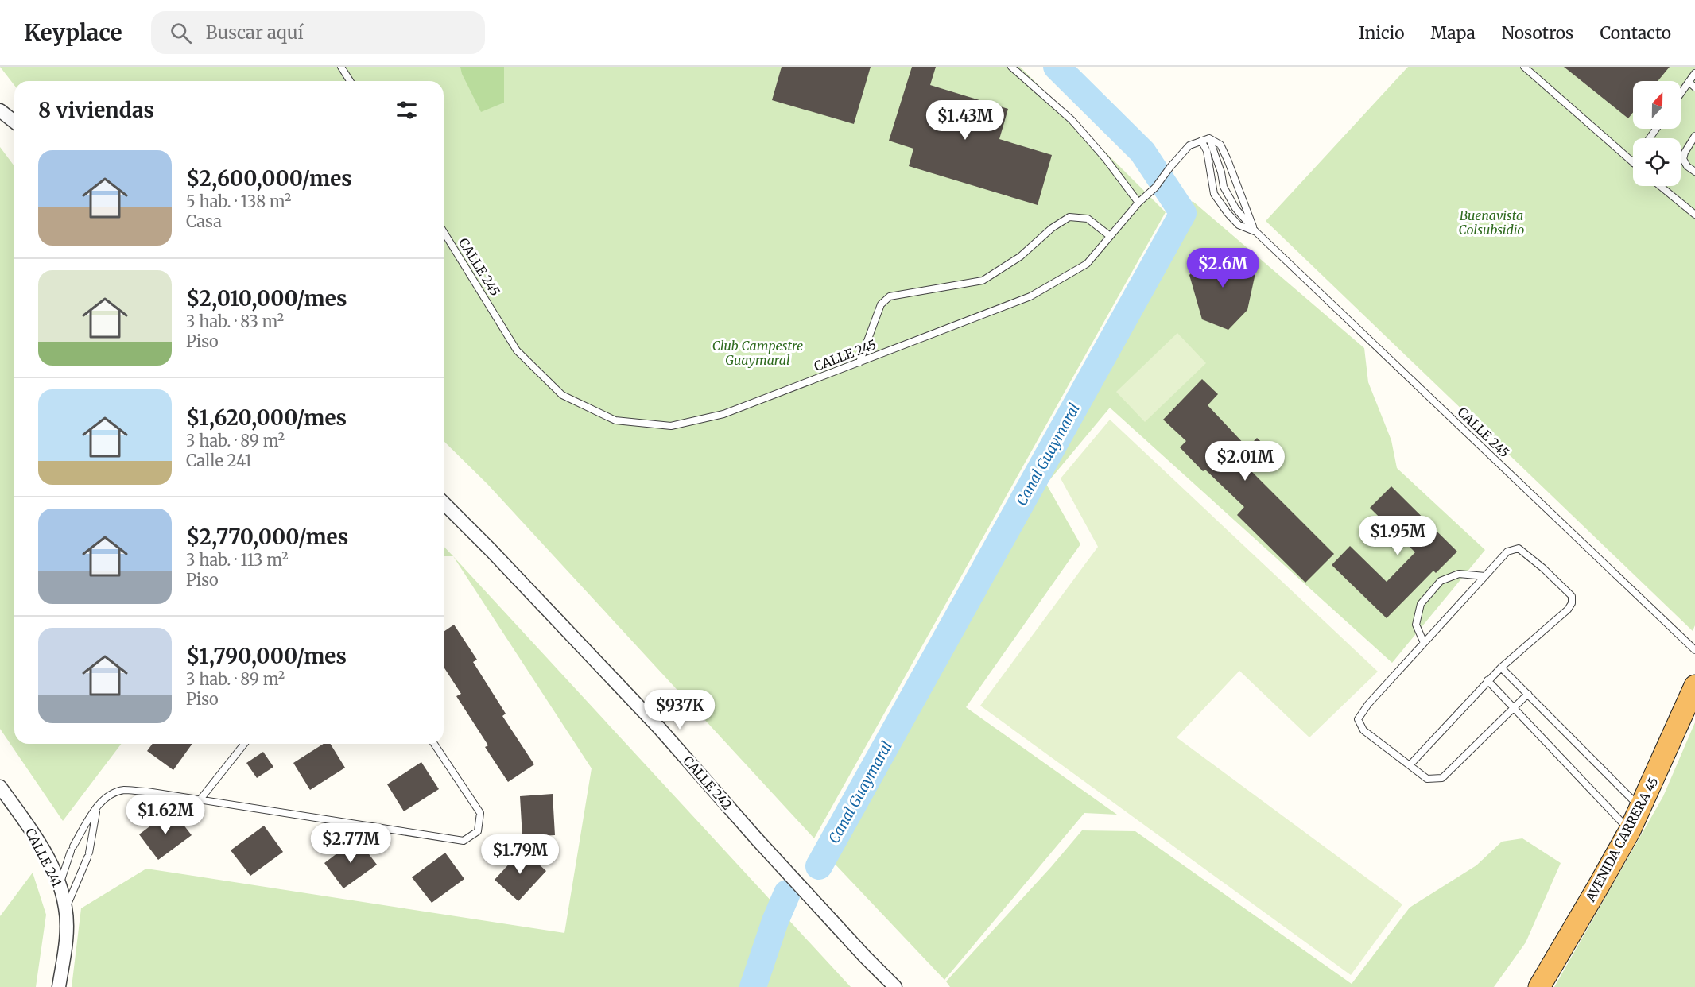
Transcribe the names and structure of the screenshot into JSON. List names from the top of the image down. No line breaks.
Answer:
{"streets":{"highway":["AVENIDA CARRERA 45"],"street":["CALLE 242","CALLE 241"],"lane":["CALLE 245"]},"water":["Canal Guaymaral"],"parks":["Buenavista Colsubsidio","Club Campestre Guaymaral"],"north":"top","page":{"header":"Keyplace","search":"Buscar aquí","nav":["Inicio","Mapa","Nosotros","Contacto"],"heading":"8 viviendas","price":["$1.43M","$2.6M","$2.01M","$1.95M","$937K","$1.62M","$2.77M","$1.79M"],"list":[{"name":"$2,600,000/mes","note":"5 hab. · 138 m² · Casa"},{"name":"$2,010,000/mes","note":"3 hab. · 83 m² · Piso"},{"name":"$1,620,000/mes","note":"3 hab. · 89 m² · Calle 241"},{"name":"$2,770,000/mes","note":"3 hab. · 113 m² · Piso"},{"name":"$1,790,000/mes","note":"3 hab. · 89 m² · Piso"}]}}
